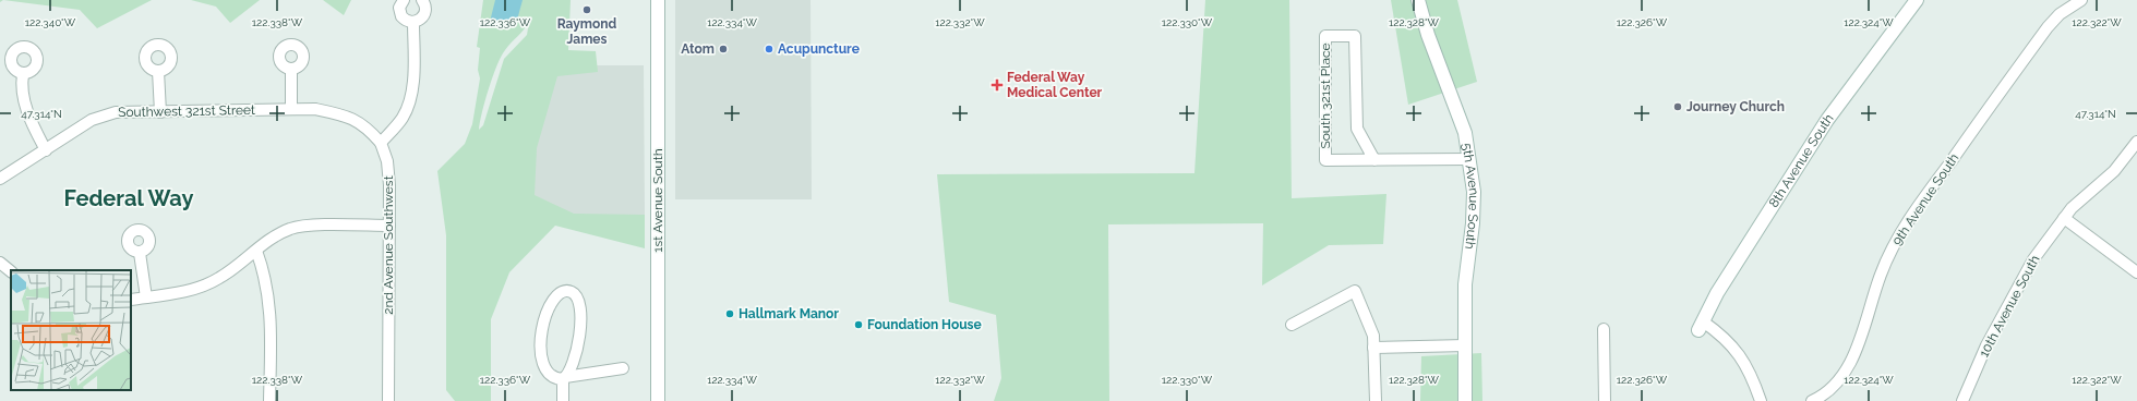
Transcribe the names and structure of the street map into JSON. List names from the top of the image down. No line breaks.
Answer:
{"streets":{"street":["South 321st Place","Southwest 321st Street","8th Avenue South","5th Avenue South","9th Avenue South","1st Avenue South","2nd Avenue Southwest","10th Avenue South"]},"crossings":[["South 321st Place","5th Avenue South"],["Southwest 321st Street","2nd Avenue Southwest"]],"districts":["Federal Way"],"places":{"other":["Raymond James","Atom","Acupuncture","Journey Church","Hallmark Manor","Foundation House"],"health":["Federal Way Medical Center"]},"coordinates":["122.340°W","122.338°W","122.336°W","122.334°W","122.332°W","122.330°W","122.328°W","122.326°W","122.324°W","122.322°W","47.314°N"]}
